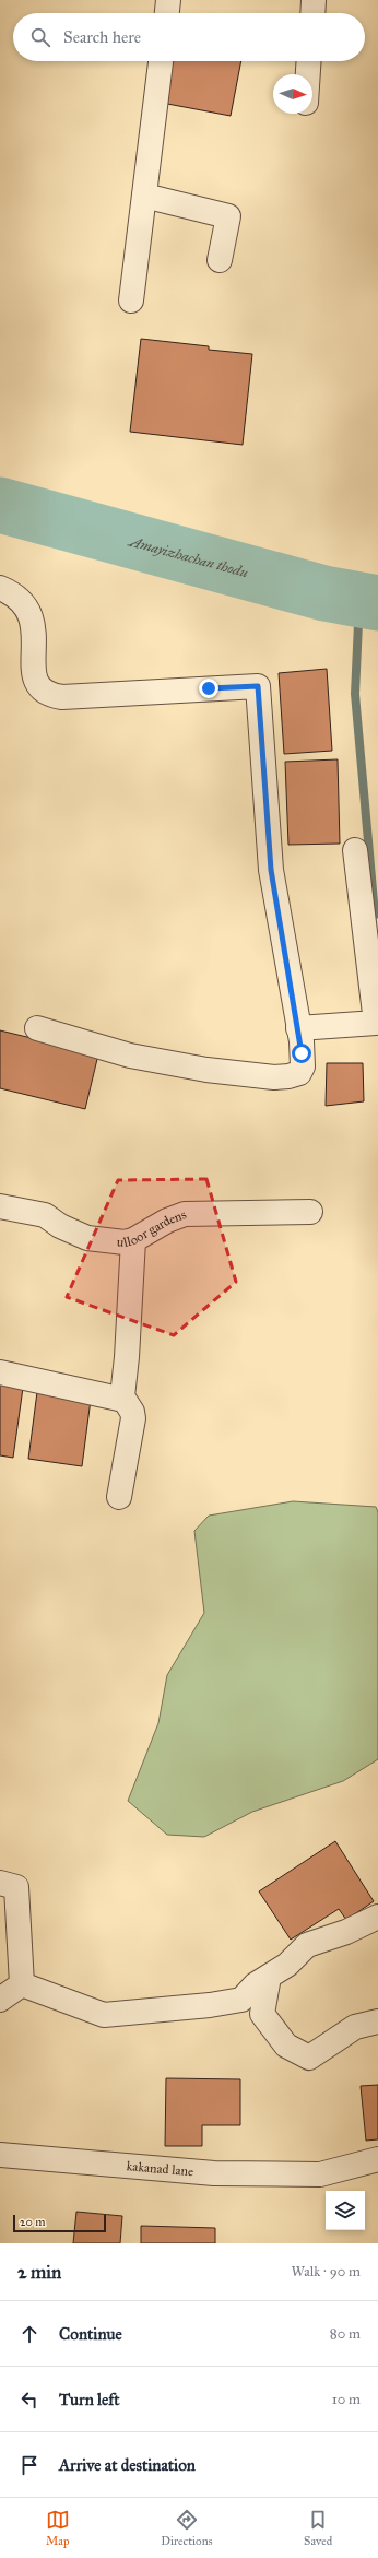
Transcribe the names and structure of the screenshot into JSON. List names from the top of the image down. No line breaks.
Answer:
{"streets":{"street":["ulloor gardens","kakanad lane"]},"water":["Amayizhachan thodu"],"scale_bar":"20 m","north":"right","page":{"search":"Search here","scale":"20 m","heading":["2 min","Walk · 90 m"],"list":[["Continue","80 m"],["Turn left","10 m"],"Arrive at destination"],"nav":["Map","Directions","Saved"]}}
